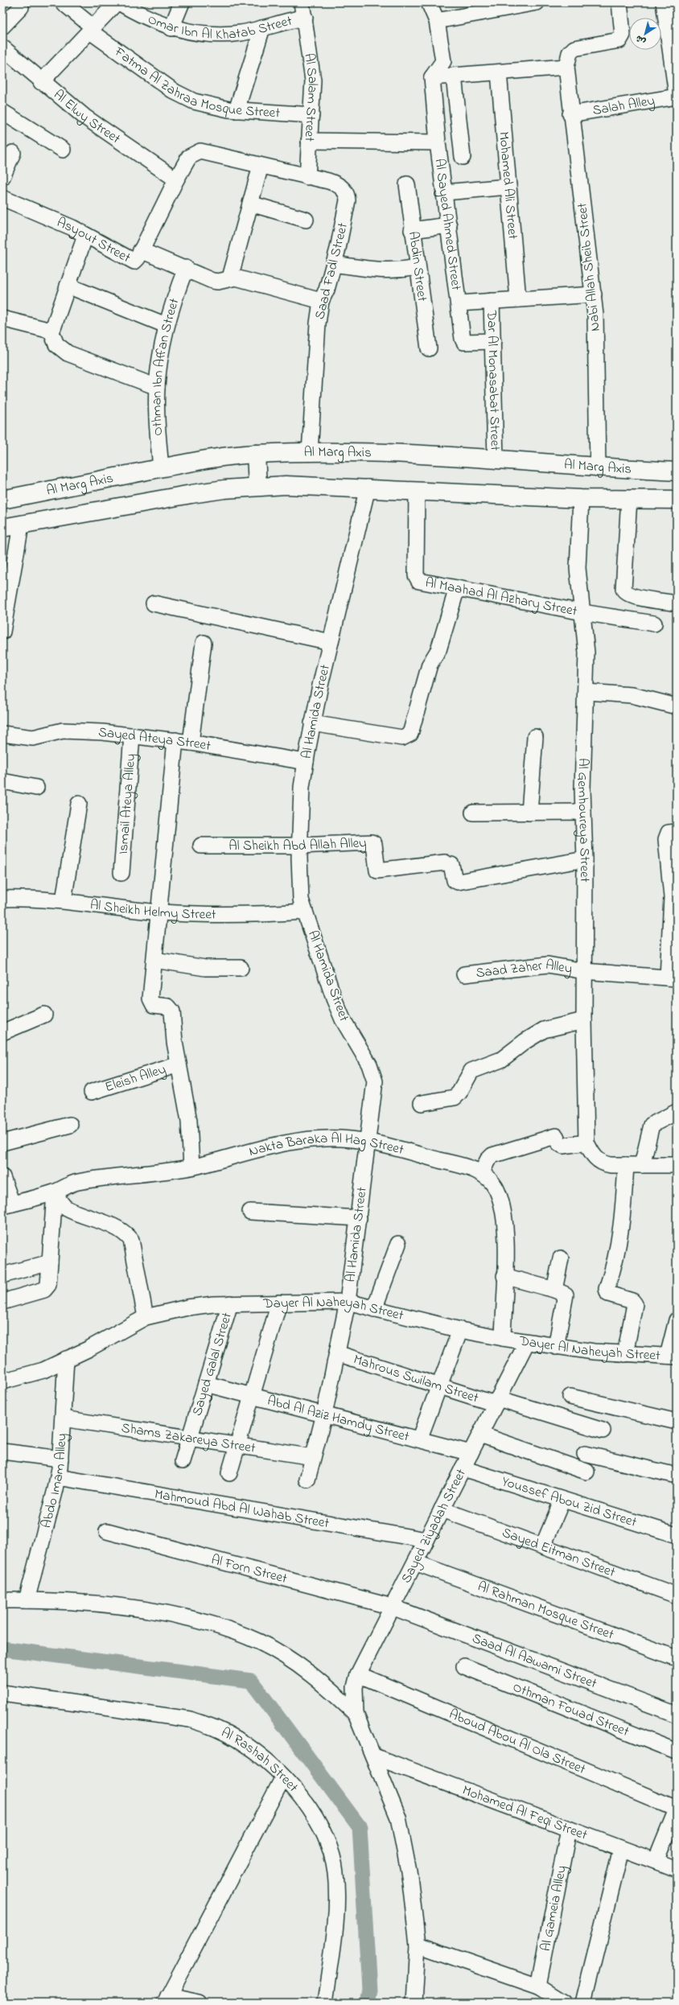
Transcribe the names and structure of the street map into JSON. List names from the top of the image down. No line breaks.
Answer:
{"streets":{"main road":["Al Marg Axis"],"street":["Omar Ibn Al Khatab Street","Fatma Al Zahraa Mosque Street","Al Salam Street","Salah Alley","Al Elwy Street","Mohamed Ali Street","Al Sayed Ahmed Street","Asyout Street","Abdin Street","Nabi Allah Sheib Street","Saad Fadl Street","Othman Ibn Affan Street","Dar Al Monasabat Street","Al Maahad Al Azhary Street","Al Hamida Street","Sayed Ateya Street","Ismail Ateya Alley","Al Gemhoureya Street","Al Sheikh Abd Allah Alley","Al Sheikh Helmy Street","Saad Zaher Alley","Eleish Alley","Nakta Baraka Al Hag Street","Dayer Al Naheyah Street","Sayed Galal Street","Mahrous Swilam Street","Abd Al Aziz Hamdy Street","Shams Zakareya Street","Abdo Imam Alley","Youssef Abou Zid Street","Mahmoud Abd Al Wahab Street","Sayed Ziyadah Street","Sayed Eitman Street","Al Forn Street","Al Rahman Mosque Street","Saad Al Aawami Street","Othman Fouad Street","Aboud Abou Al Ola Street","Al Rashah Street","Mohamed Al Feqi Street","Al Gameia Alley"]},"crossings":[["Omar Ibn Al Khatab Street","Al Salam Street"],["Fatma Al Zahraa Mosque Street","Al Salam Street"],["Al Salam Street","Asyout Street"],["Al Salam Street","Saad Fadl Street"],["Salah Alley","Nabi Allah Sheib Street"],["Al Elwy Street","Asyout Street"],["Al Sayed Ahmed Street","Dar Al Monasabat Street"],["Asyout Street","Saad Fadl Street"],["Nabi Allah Sheib Street","Al Marg Axis"],["Saad Fadl Street","Al Marg Axis"],["Othman Ibn Affan Street","Al Marg Axis"],["Dar Al Monasabat Street","Al Marg Axis"],["Al Maahad Al Azhary Street","Al Gemhoureya Street"],["Al Hamida Street","Sayed Ateya Street"],["Al Hamida Street","Al Sheikh Abd Allah Alley"],["Al Hamida Street","Al Sheikh Helmy Street"],["Al Hamida Street","Nakta Baraka Al Hag Street"],["Al Hamida Street","Dayer Al Naheyah Street"],["Al Hamida Street","Mahrous Swilam Street"],["Al Hamida Street","Abd Al Aziz Hamdy Street"],["Al Hamida Street","Shams Zakareya Street"],["Sayed Ateya Street","Ismail Ateya Alley"],["Al Gemhoureya Street","Al Sheikh Abd Allah Alley"],["Al Gemhoureya Street","Saad Zaher Alley"],["Nakta Baraka Al Hag Street","Dayer Al Naheyah Street"],["Dayer Al Naheyah Street","Sayed Galal Street"],["Dayer Al Naheyah Street","Abdo Imam Alley"],["Dayer Al Naheyah Street","Sayed Ziyadah Street"],["Sayed Galal Street","Abd Al Aziz Hamdy Street"],["Sayed Galal Street","Shams Zakareya Street"],["Mahrous Swilam Street","Sayed Ziyadah Street"],["Abd Al Aziz Hamdy Street","Sayed Ziyadah Street"],["Shams Zakareya Street","Abdo Imam Alley"],["Abdo Imam Alley","Mahmoud Abd Al Wahab Street"],["Youssef Abou Zid Street","Sayed Ziyadah Street"],["Mahmoud Abd Al Wahab Street","Sayed Ziyadah Street"],["Sayed Ziyadah Street","Sayed Eitman Street"],["Sayed Ziyadah Street","Al Forn Street"],["Sayed Ziyadah Street","Al Rahman Mosque Street"],["Sayed Ziyadah Street","Saad Al Aawami Street"],["Sayed Ziyadah Street","Aboud Abou Al Ola Street"],["Al Forn Street","Saad Al Aawami Street"],["Mohamed Al Feqi Street","Al Gameia Alley"]],"north":"bottom left"}
